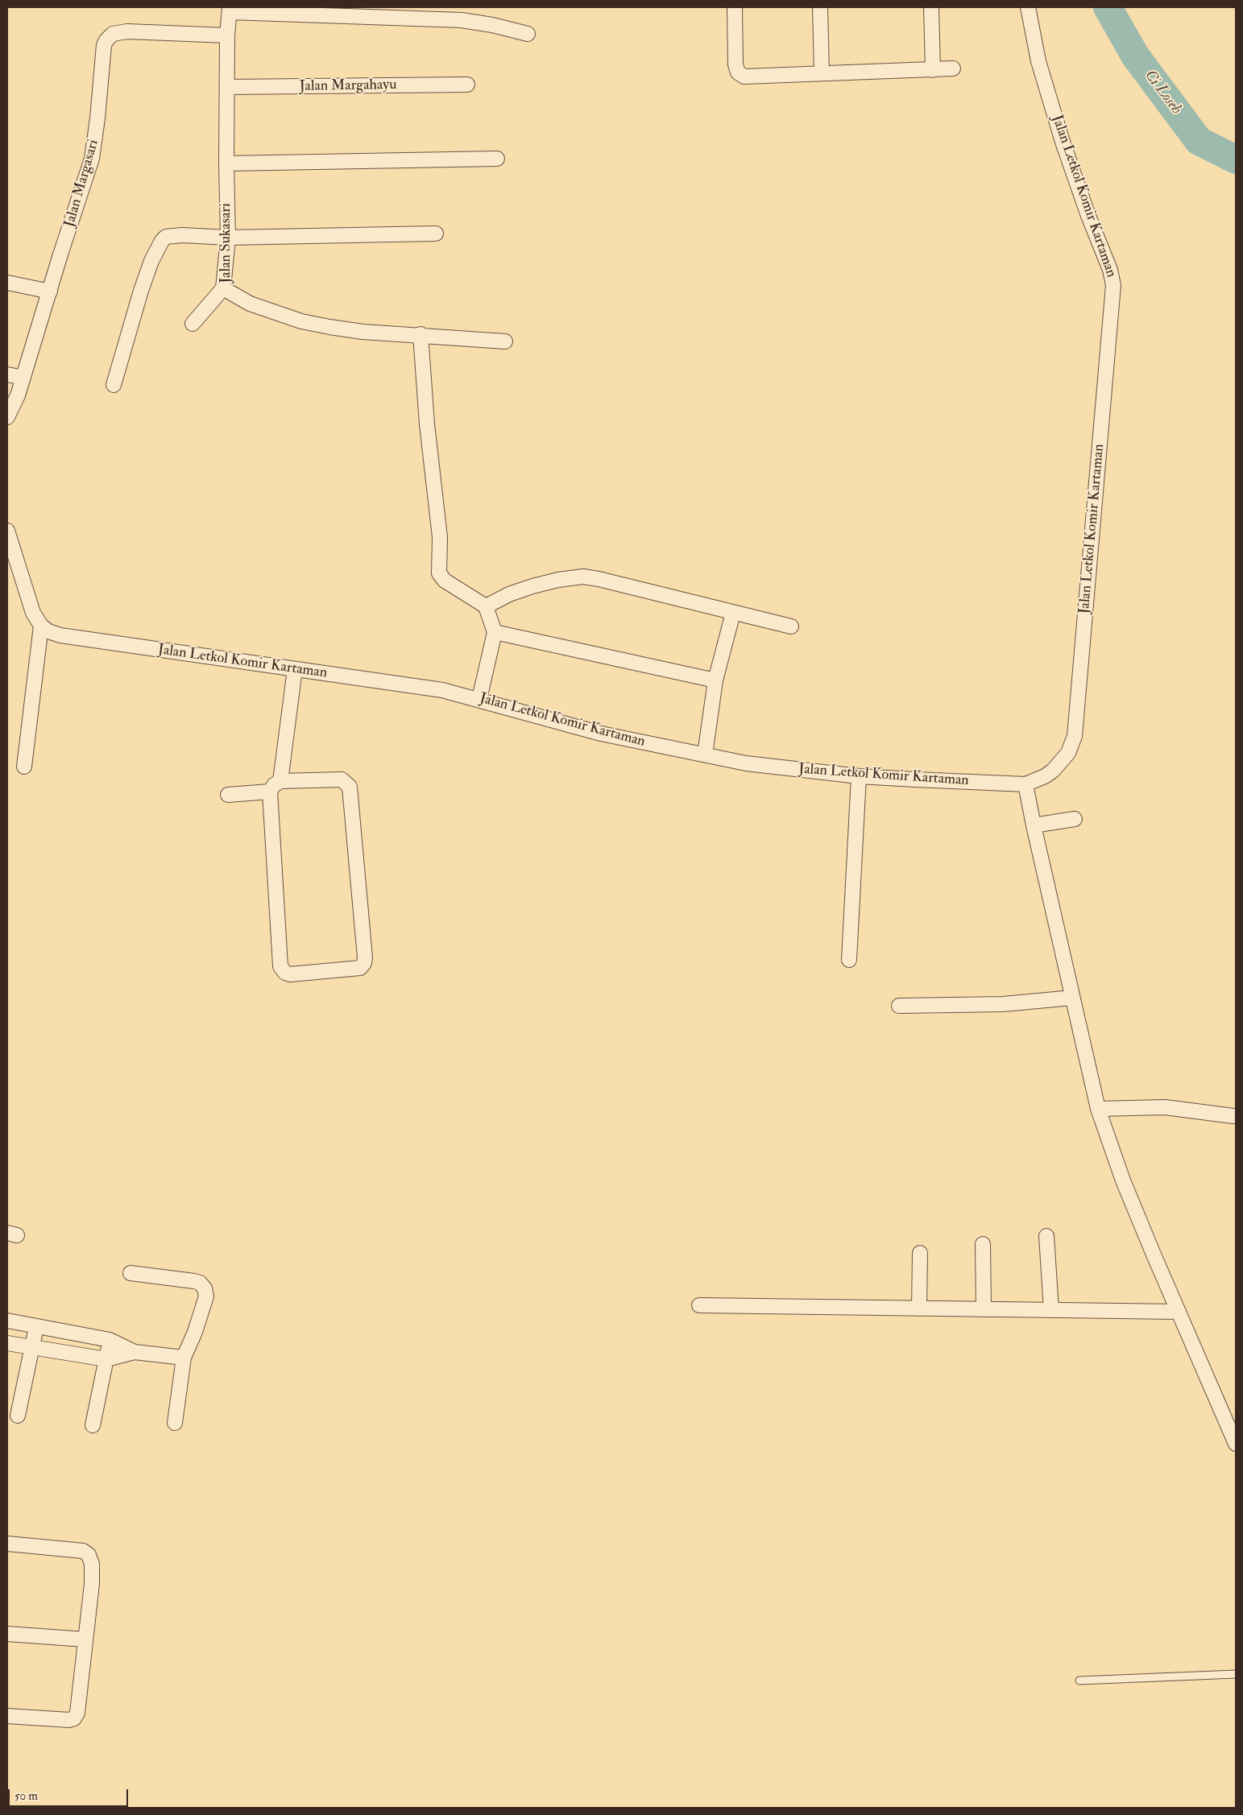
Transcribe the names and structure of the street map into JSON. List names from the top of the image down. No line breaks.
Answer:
{"streets":{"street":["Jalan Margahayu","Jalan Margasari","Jalan Letkol Komir Kartaman","Jalan Sukasari"]},"crossings":[["Jalan Margahayu","Jalan Sukasari"],["Jalan Margasari","Jalan Sukasari"]],"water":["Ci Loseh"],"scale_bar":"50 m"}
